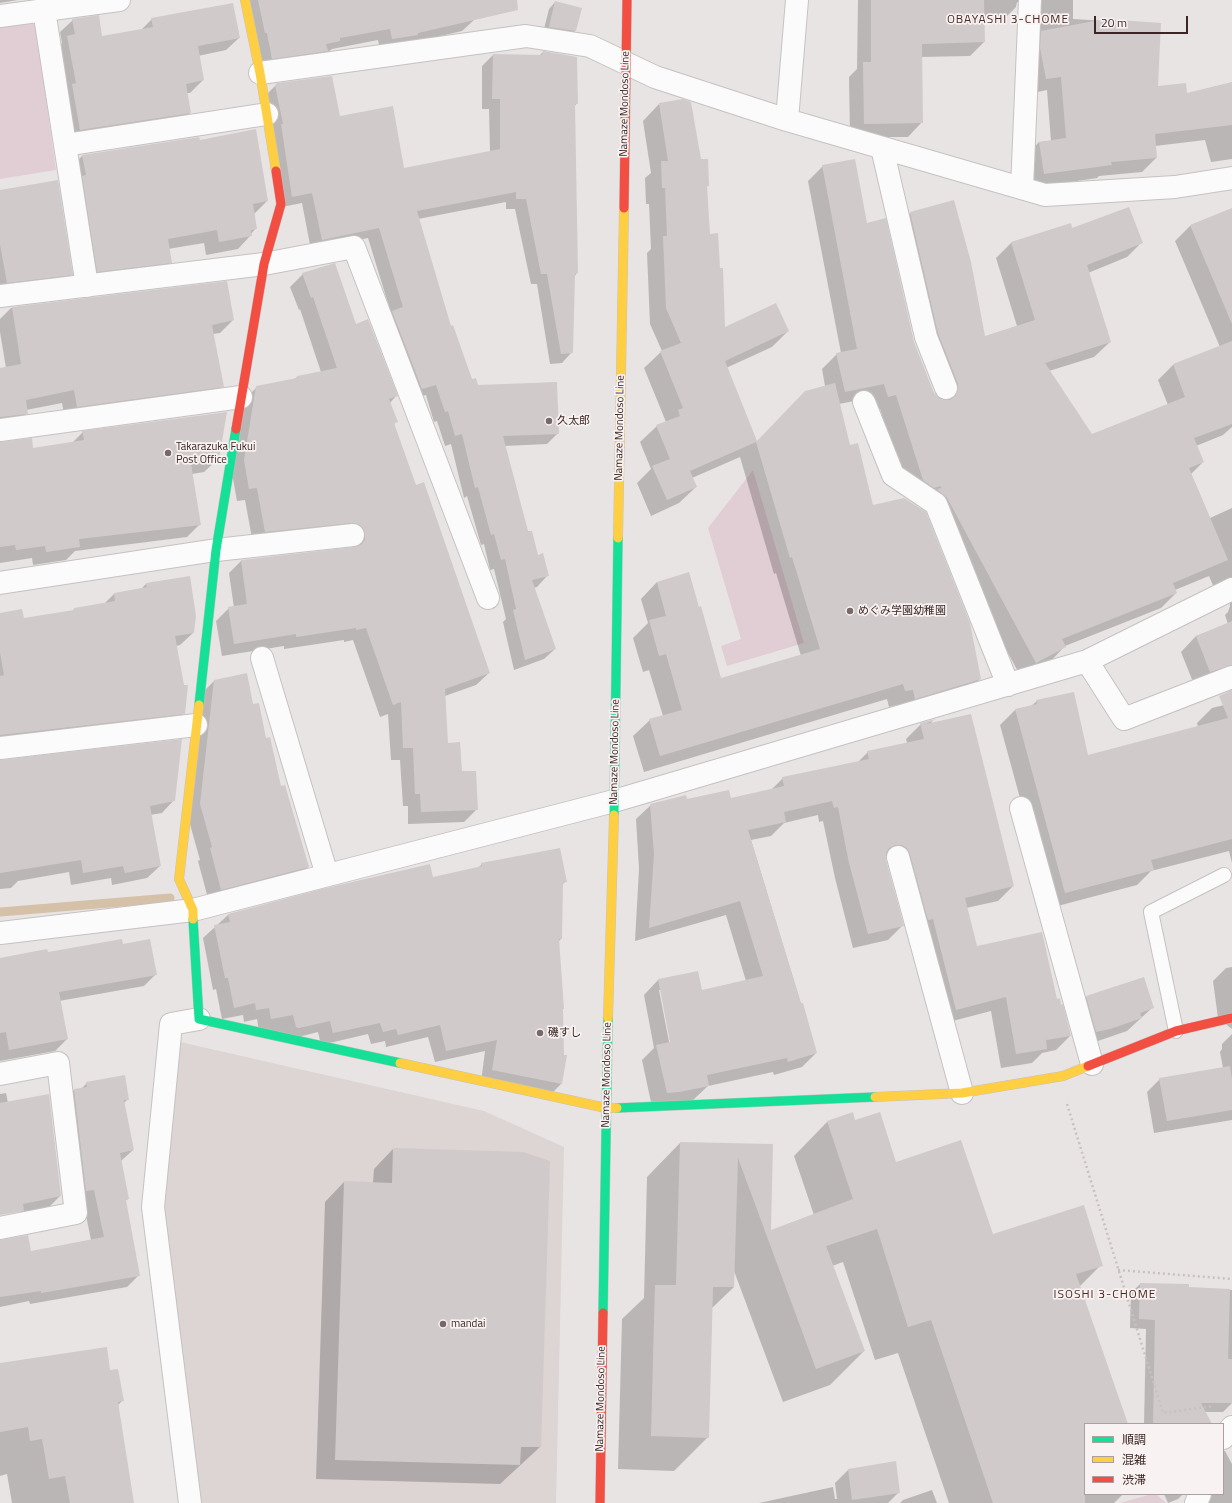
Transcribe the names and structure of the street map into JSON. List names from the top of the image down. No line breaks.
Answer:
{"streets":{"street":["Namaze Mondoso Line"]},"districts":["OBAYASHI 3-CHOME","ISOSHI 3-CHOME"],"places":["久太郎","Takarazuka Fukui Post Office","めぐみ学園幼稚園","磯すし","mandai"],"legend":["順調","混雑","渋滞"],"scale_bar":"20 m"}
